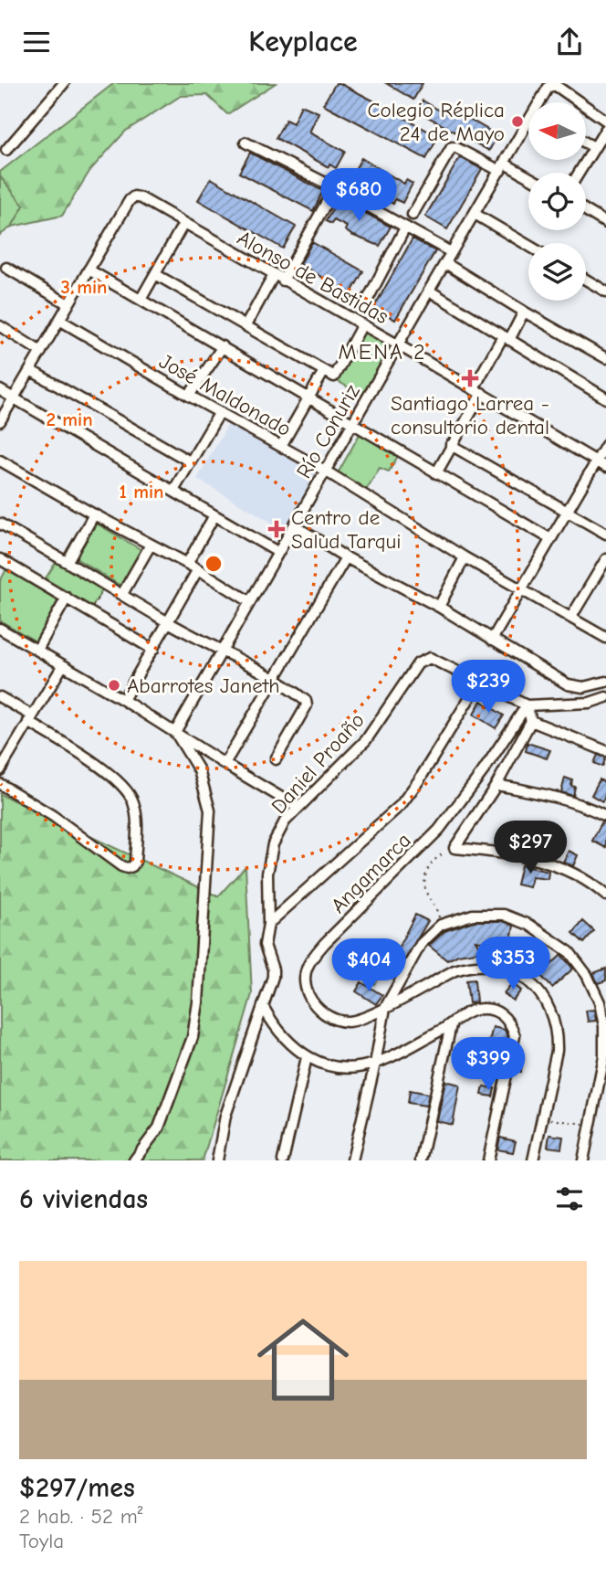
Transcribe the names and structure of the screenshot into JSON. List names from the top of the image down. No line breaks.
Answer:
{"streets":{"street":["Alonso de Bastidas","José Maldonado","Río Conuriz","Daniel Proaño","Angamarca"]},"crossings":[["Alonso de Bastidas","Río Conuriz"],["José Maldonado","Río Conuriz"]],"districts":["MENA 2"],"places":{"other":["Colegio Réplica 24 de Mayo","Abarrotes Janeth"],"health":["Santiago Larrea - consultorio dental","Centro de Salud Tarqui"]},"north":"left","page":{"header":"Keyplace","price":["$680","$239","$297","$353","$404","$399"],"heading":"6 viviendas","list":[{"name":"$297/mes","note":"2 hab. · 52 m² · Toyla"}]},"rings":["3 min","2 min","1 min"]}
